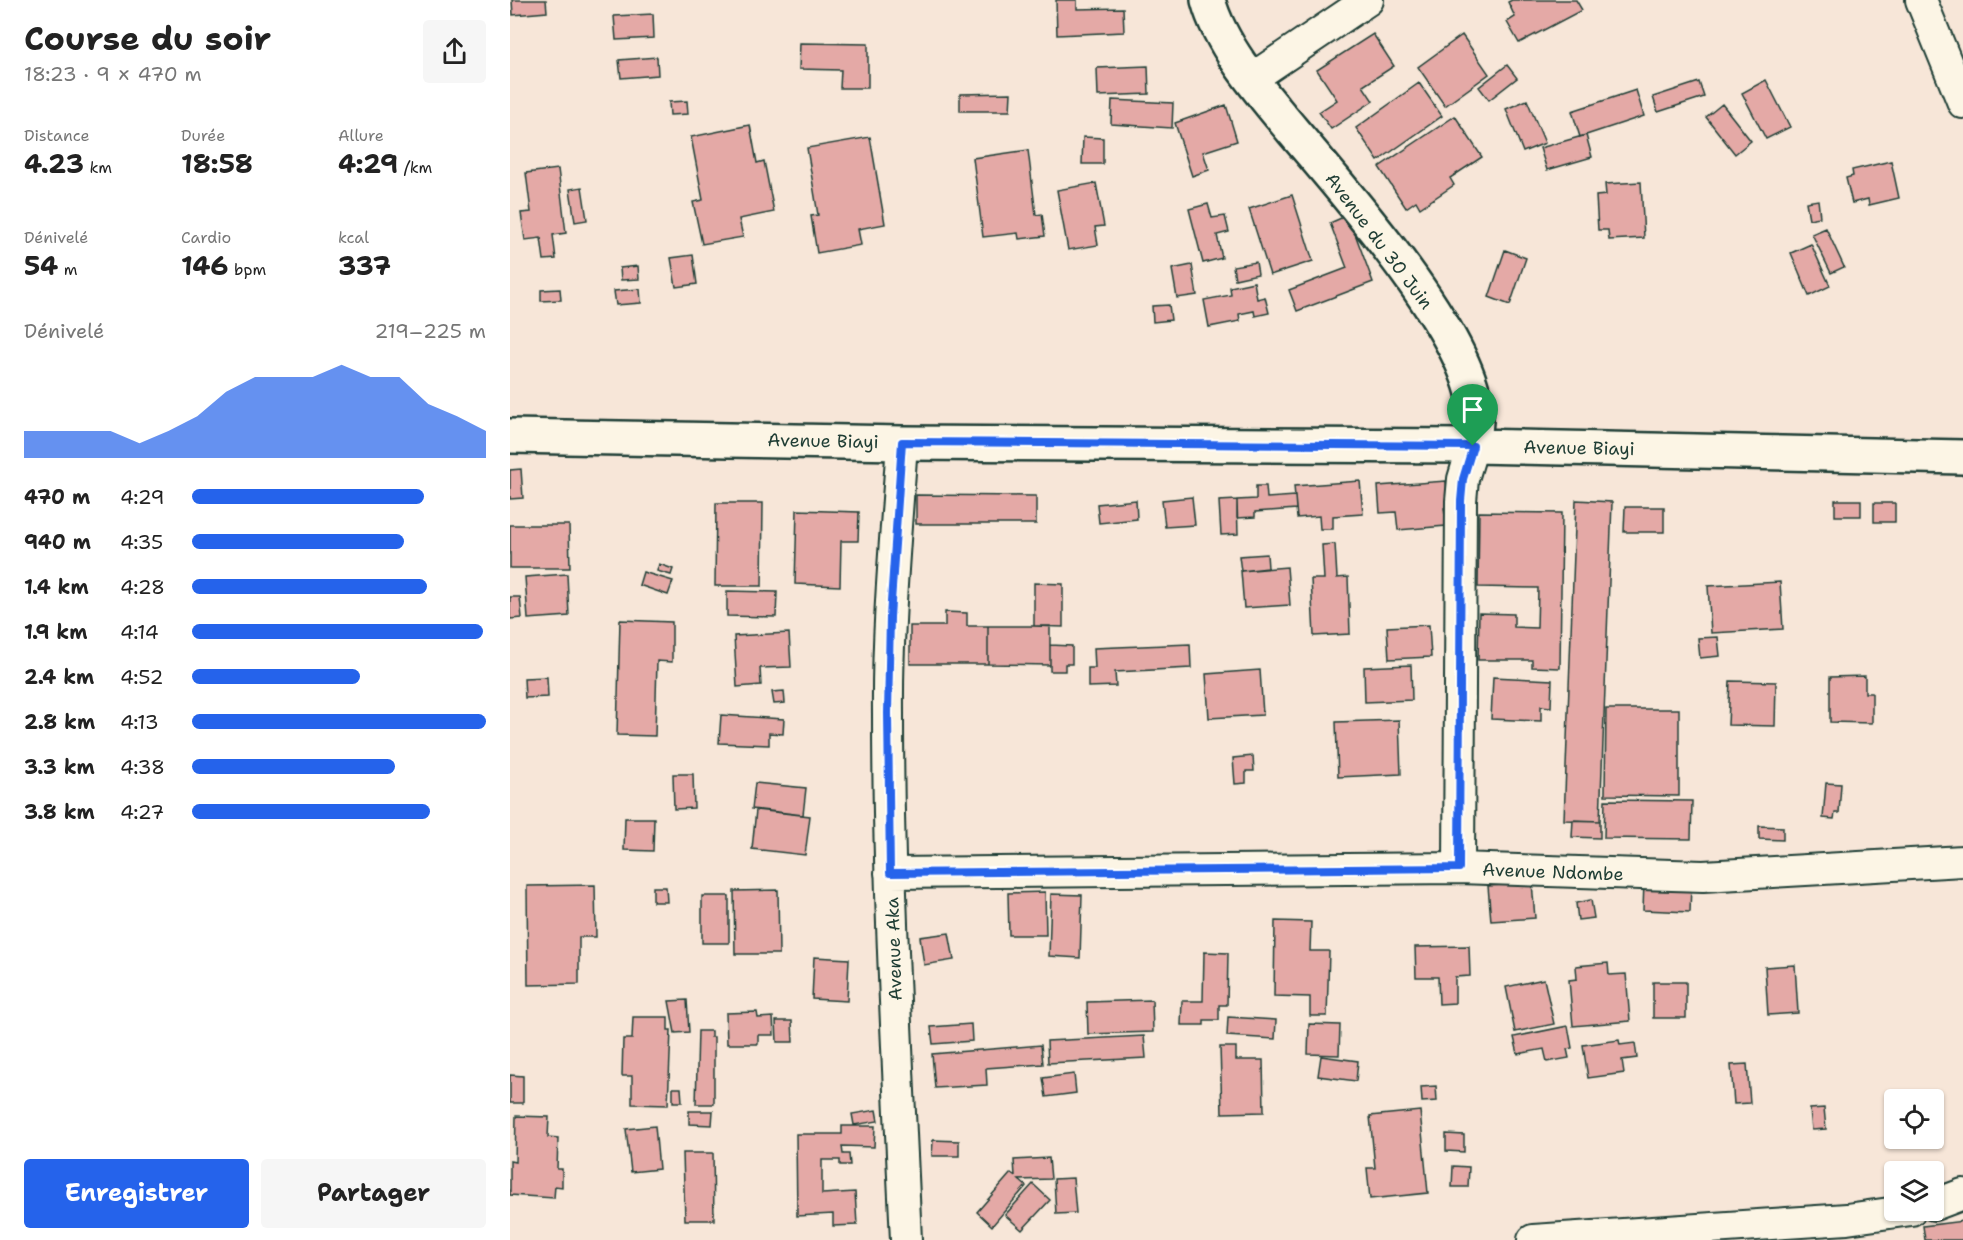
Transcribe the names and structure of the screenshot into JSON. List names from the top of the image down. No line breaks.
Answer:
{"streets":{"street":["Avenue du 30 Juin","Avenue Biayi","Avenue Ndombe","Avenue Aka"]},"crossings":[["Avenue du 30 Juin","Avenue Biayi"],["Avenue du 30 Juin","Avenue Ndombe"],["Avenue Biayi","Avenue Aka"],["Avenue Ndombe","Avenue Aka"]],"page":{"heading":["Course du soir","18:23 · 9 × 470 m"],"stats":[["Distance","4.23 km"],["Durée","18:58"],["Allure","4:29 /km"],["Dénivelé","54 m"],["Cardio","146 bpm"],["kcal","337"]],"chart":["Dénivelé","219–225 m"],"list":[{"name":"470 m","note":"4:29"},{"name":"940 m","note":"4:35"},{"name":"1.4 km","note":"4:28"},{"name":"1.9 km","note":"4:14"},{"name":"2.4 km","note":"4:52"},{"name":"2.8 km","note":"4:13"},{"name":"3.3 km","note":"4:38"},{"name":"3.8 km","note":"4:27"}],"buttons":["Enregistrer","Partager"]}}
